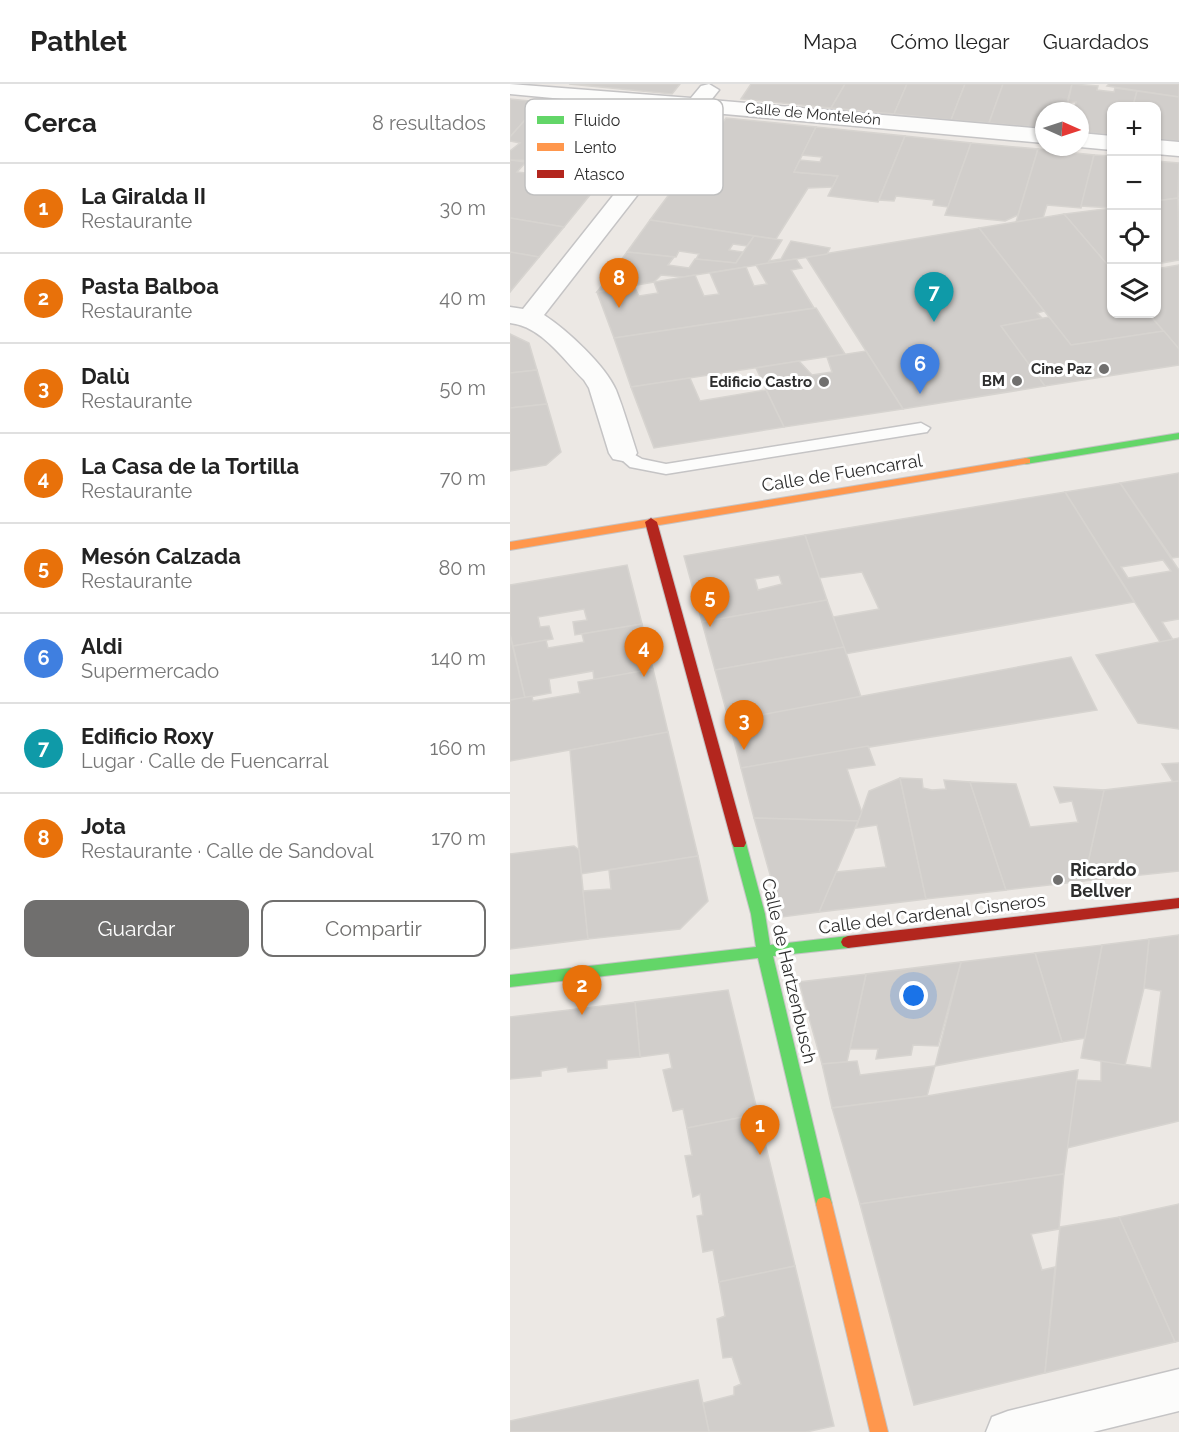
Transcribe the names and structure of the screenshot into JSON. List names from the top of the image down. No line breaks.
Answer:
{"streets":{"street":["Calle de Monteleón","Calle de Fuencarral","Calle del Cardenal Cisneros","Calle de Hartzenbusch"]},"crossings":[["Calle de Fuencarral","Calle de Hartzenbusch"],["Calle del Cardenal Cisneros","Calle de Hartzenbusch"]],"places":["Cine Paz","BM","Edificio Castro","Ricardo Bellver"],"legend":["Fluido","Lento","Atasco"],"north":"right","page":{"header":"Pathlet","nav":["Mapa","Cómo llegar","Guardados"],"heading":["Cerca","8 resultados"],"map_buttons":["+","−"],"list":[{"mark":"1","name":"La Giralda II","note":"Restaurante","value":"30 m"},{"mark":"2","name":"Pasta Balboa","note":"Restaurante","value":"40 m"},{"mark":"3","name":"Dalù","note":"Restaurante","value":"50 m"},{"mark":"4","name":"La Casa de la Tortilla","note":"Restaurante","value":"70 m"},{"mark":"5","name":"Mesón Calzada","note":"Restaurante","value":"80 m"},{"mark":"6","name":"Aldi","note":"Supermercado","value":"140 m"},{"mark":"7","name":"Edificio Roxy","note":"Lugar · Calle de Fuencarral","value":"160 m"},{"mark":"8","name":"Jota","note":"Restaurante · Calle de Sandoval","value":"170 m"}],"pins":["8","7","6","5","4","3","2","1"],"buttons":["Guardar","Compartir"]}}
